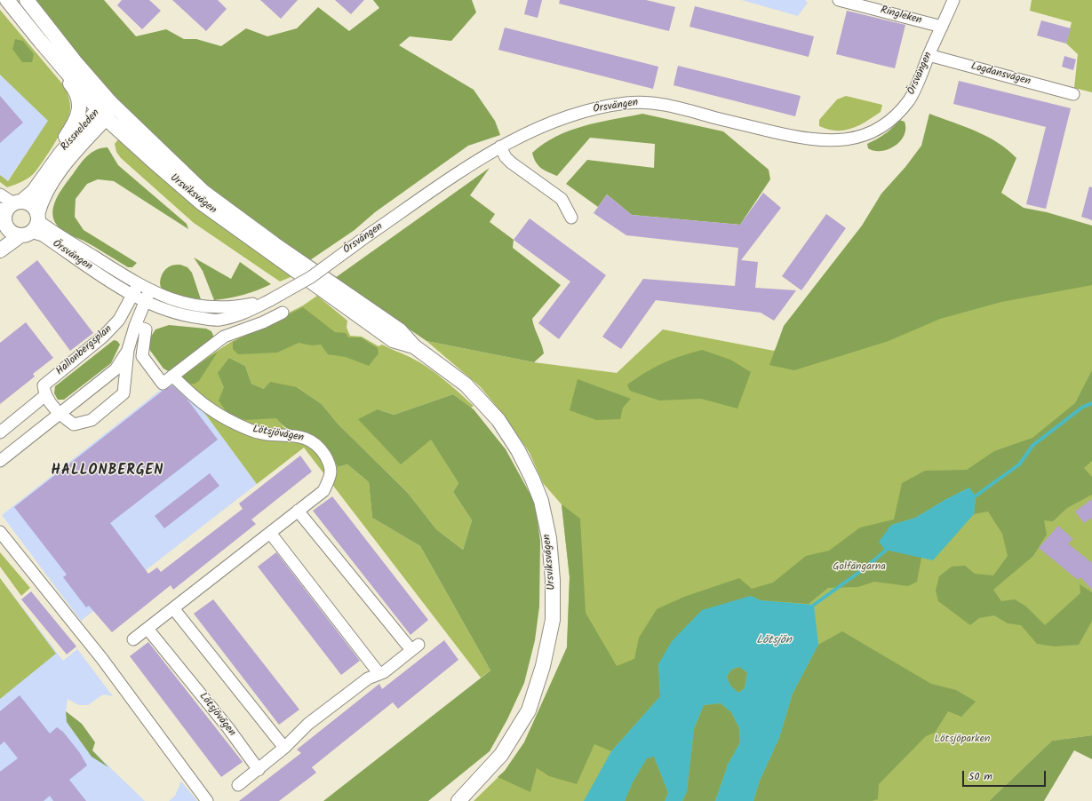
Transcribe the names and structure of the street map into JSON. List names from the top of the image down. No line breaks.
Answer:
{"streets":{"street":["Ringleken","Örsvängen","Logdansvägen","Rissneleden","Ursviksvägen","Hallonbergsplan","Lötsjövägen"]},"crossings":[["Ringleken","Örsvängen"],["Örsvängen","Logdansvägen"],["Örsvängen","Rissneleden"],["Örsvängen","Hallonbergsplan"],["Rissneleden","Ursviksvägen"]],"districts":["HALLONBERGEN"],"water":["Lötsjön"],"parks":["Golfängarna","Lötsjöparken"],"scale_bar":"50 m"}
